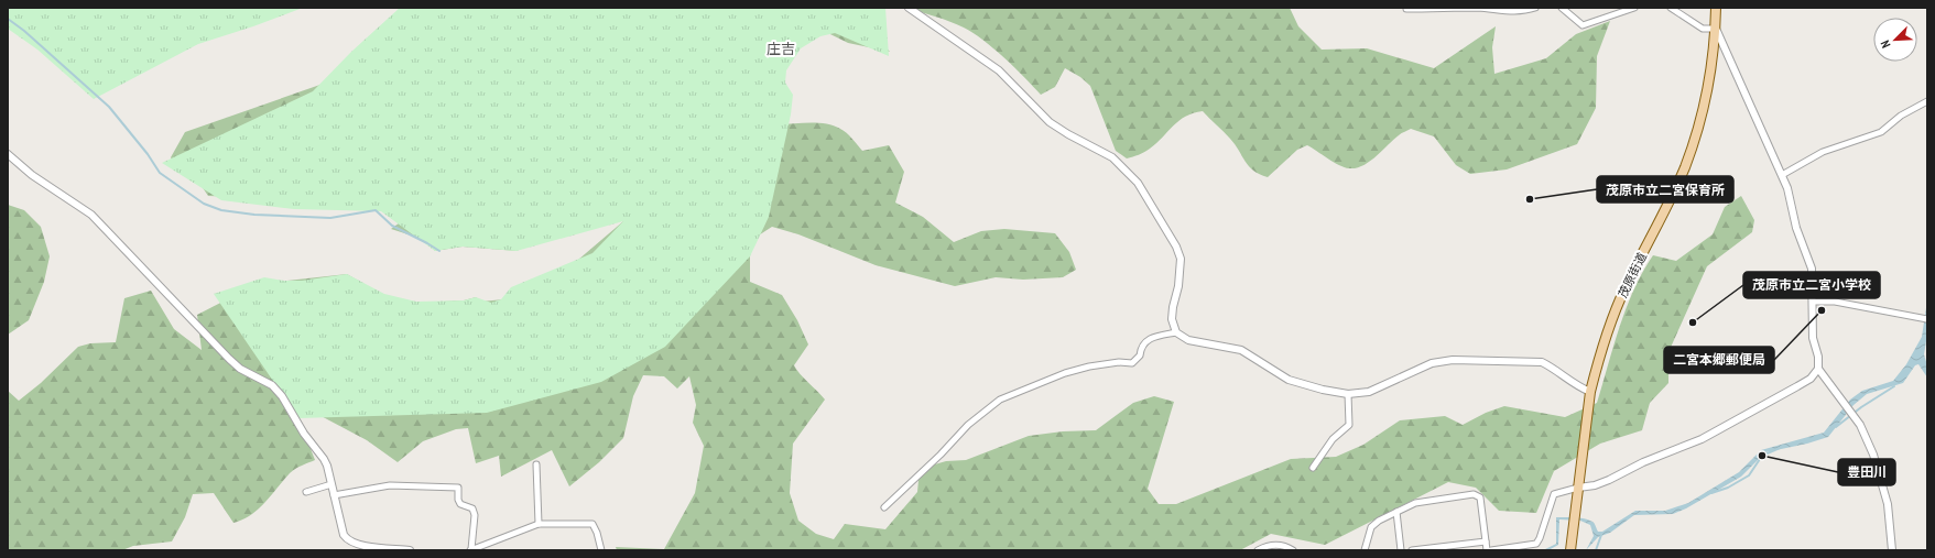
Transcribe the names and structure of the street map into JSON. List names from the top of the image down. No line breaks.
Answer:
{"streets":{"main road":["茂原街道"]},"districts":["庄吉"],"places":["茂原市立二宮保育所","二宮本郷郵便局","茂原市立二宮小学校","豊田川"],"north":"bottom left"}
